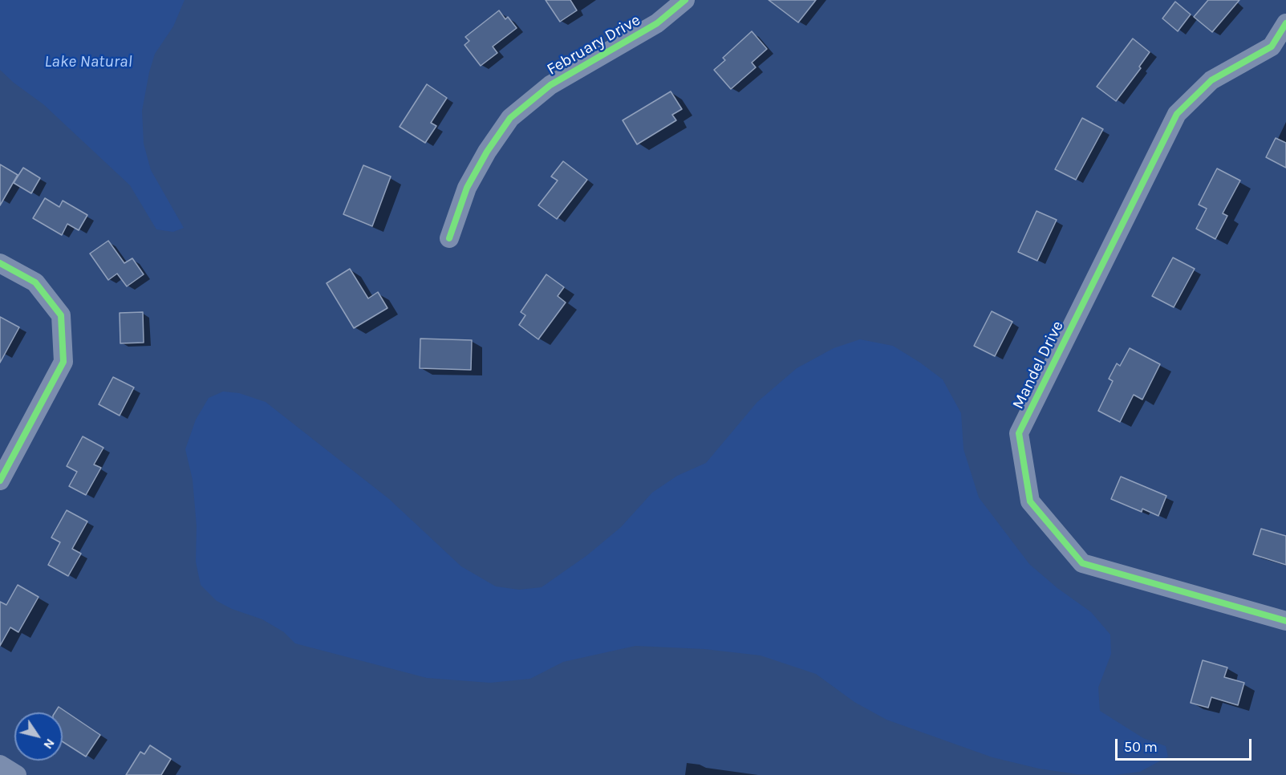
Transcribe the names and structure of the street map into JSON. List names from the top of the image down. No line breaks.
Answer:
{"streets":{"street":["February Drive","Mandel Drive"]},"water":["Lake Natural"],"scale_bar":"50 m","north":"bottom right"}
